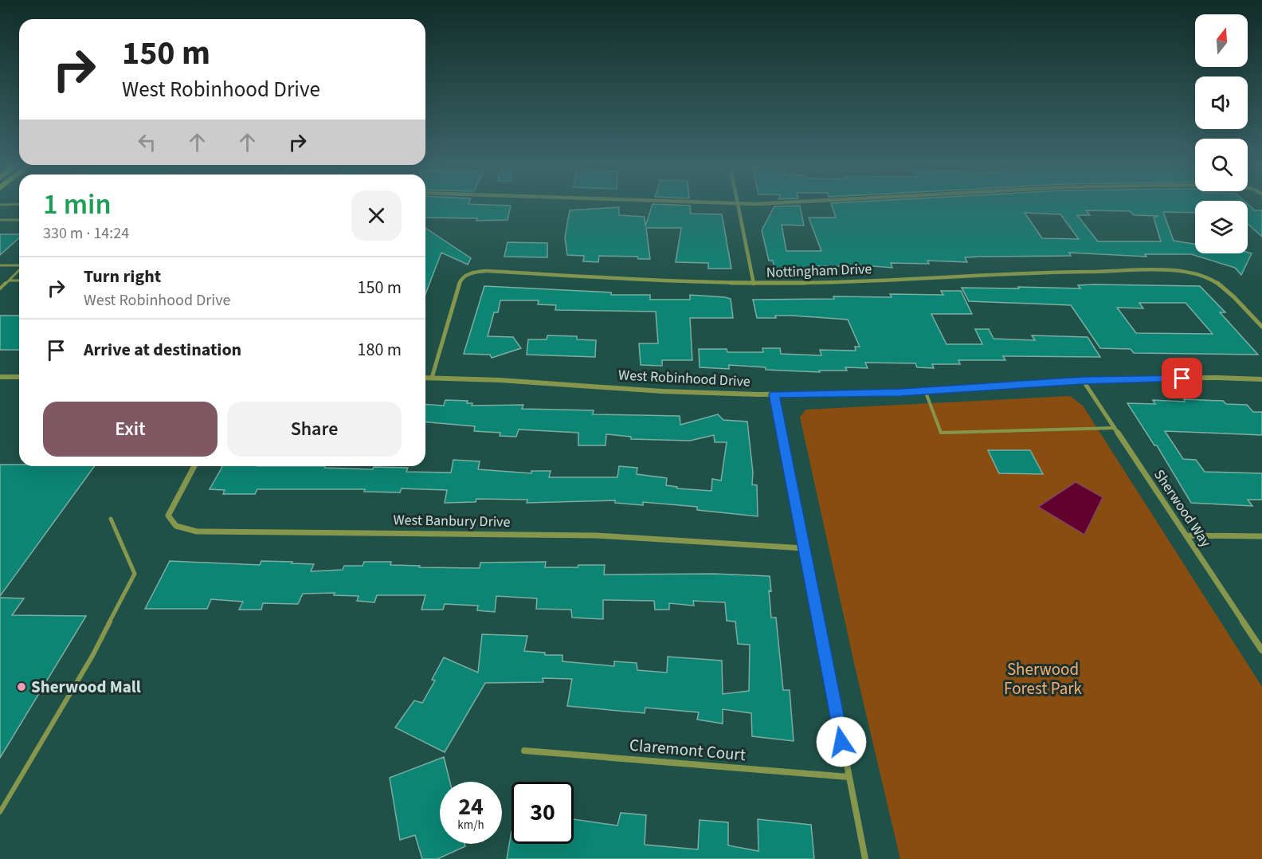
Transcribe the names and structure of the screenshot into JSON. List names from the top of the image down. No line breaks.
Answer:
{"streets":{"street":["Nottingham Drive","West Robinhood Drive","Sherwood Way","West Banbury Drive","Claremont Court"]},"crossings":[["Nottingham Drive","West Robinhood Drive"],["West Robinhood Drive","Sherwood Way"]],"parks":["Sherwood Forest Park"],"places":["Sherwood Mall"],"north":"top","page":{"turn":["150 m","West Robinhood Drive"],"heading":["1 min","330 m · 14:24"],"list":[{"name":"Turn right","note":"West Robinhood Drive","value":"150 m"},{"name":"Arrive at destination","value":"180 m"}],"buttons":["Exit","Share"],"speed":"24 km/h","limit":"30"}}
